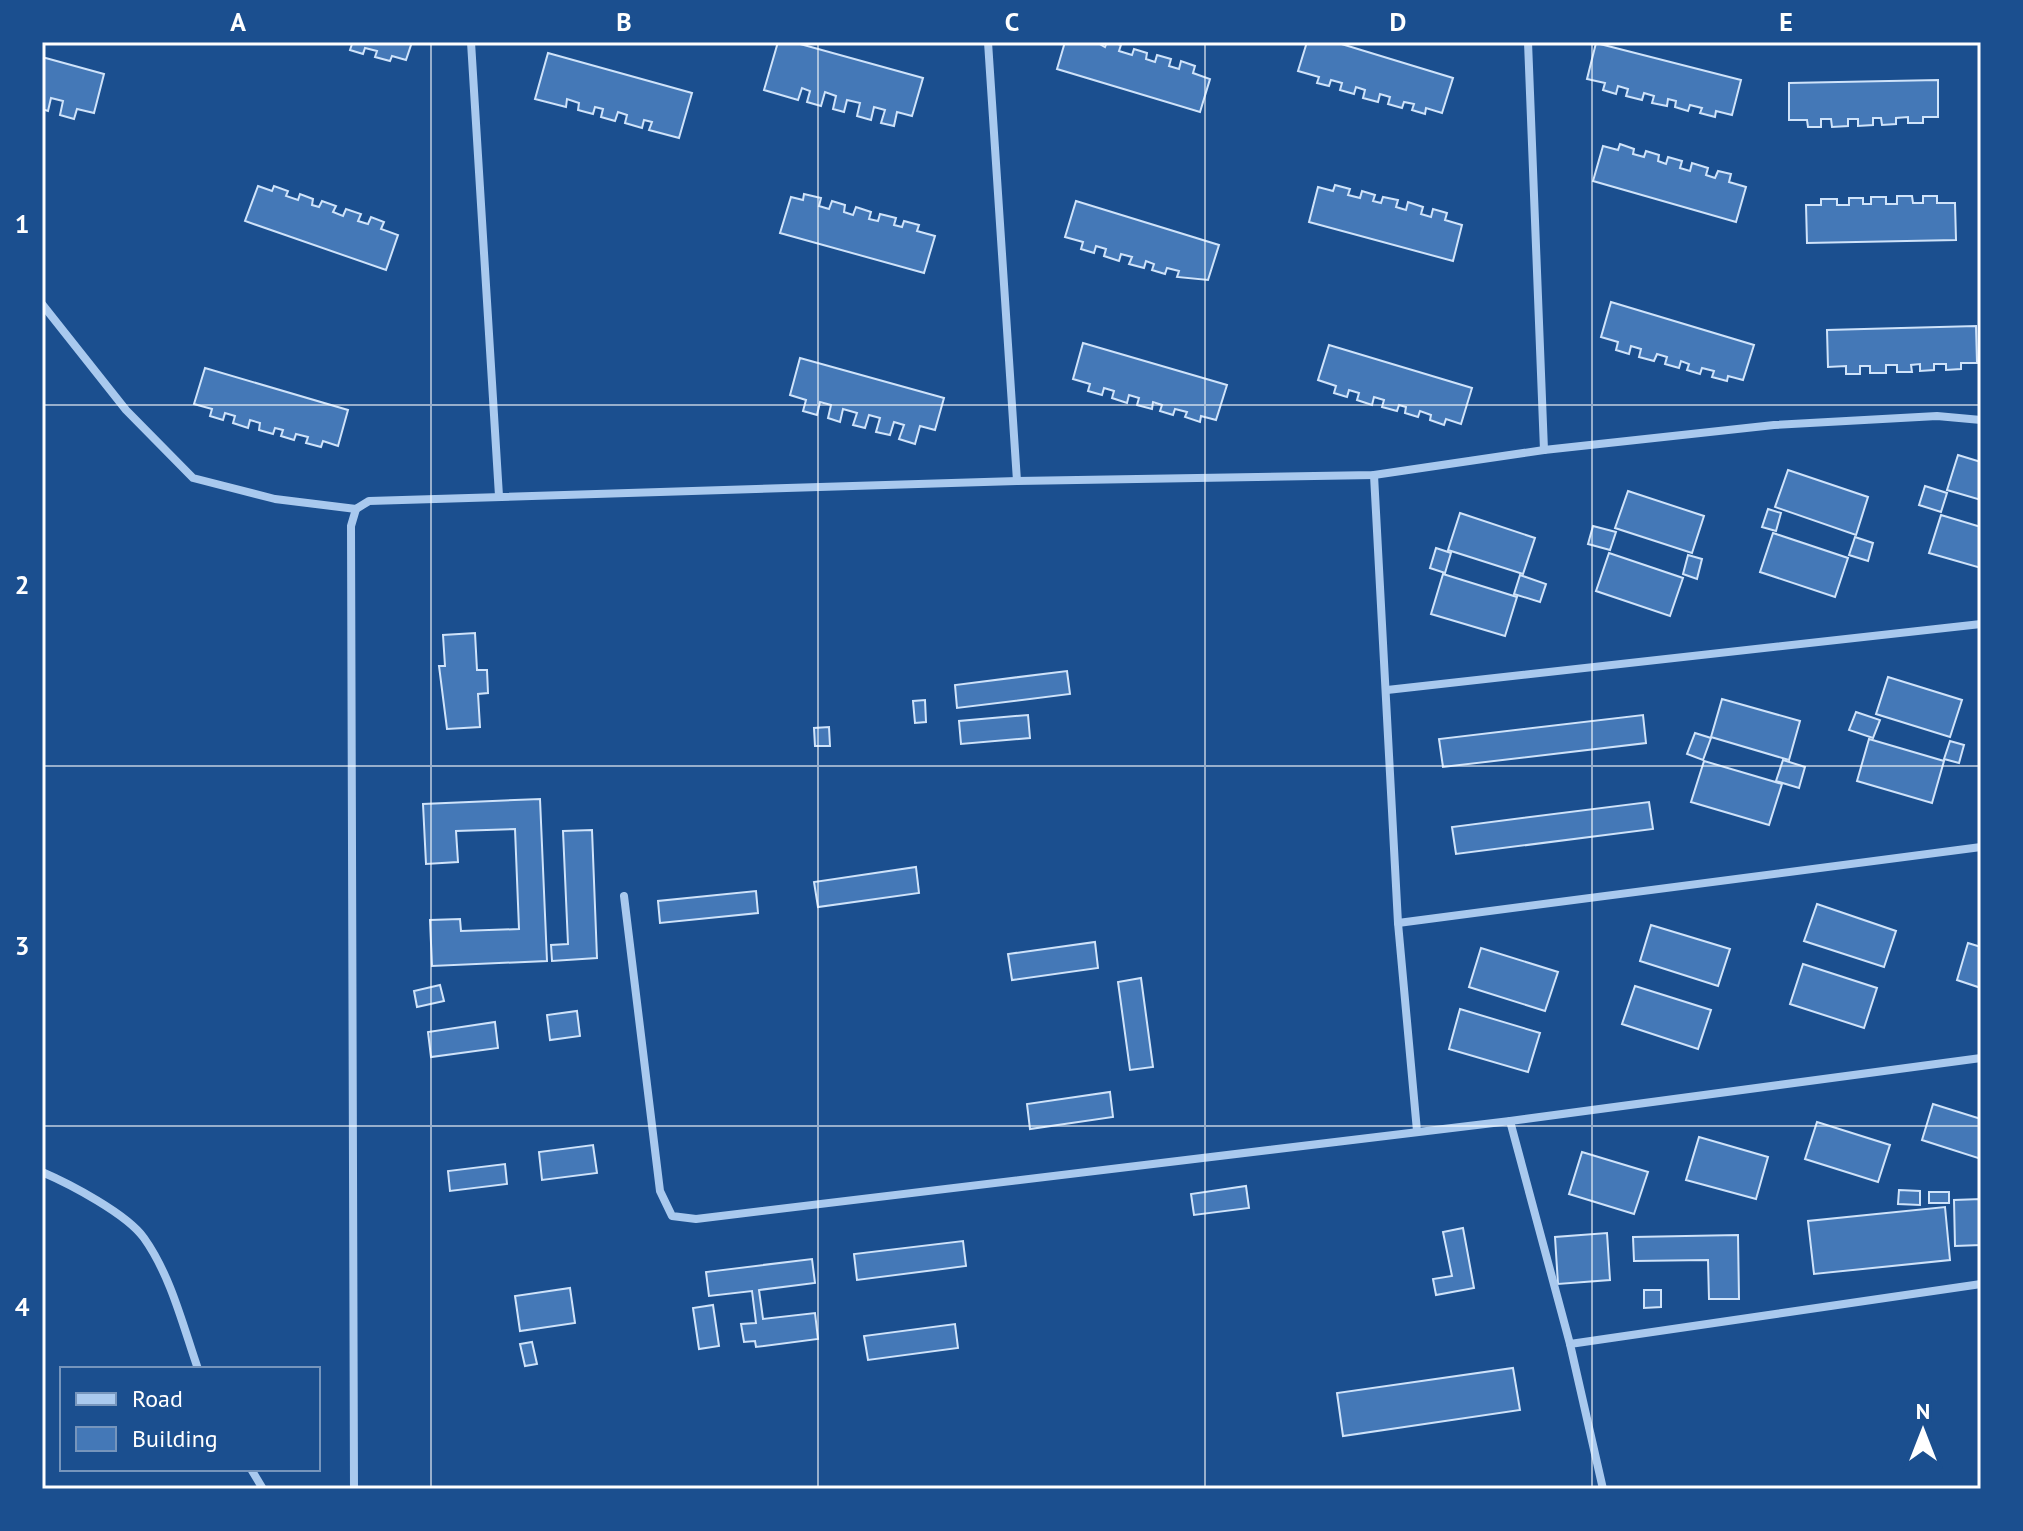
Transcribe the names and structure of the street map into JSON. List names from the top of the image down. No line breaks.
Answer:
{"legend":["Road","Building"],"north":"top","grid":{"columns":["A","B","C","D","E"],"rows":["1","2","3","4"]}}
